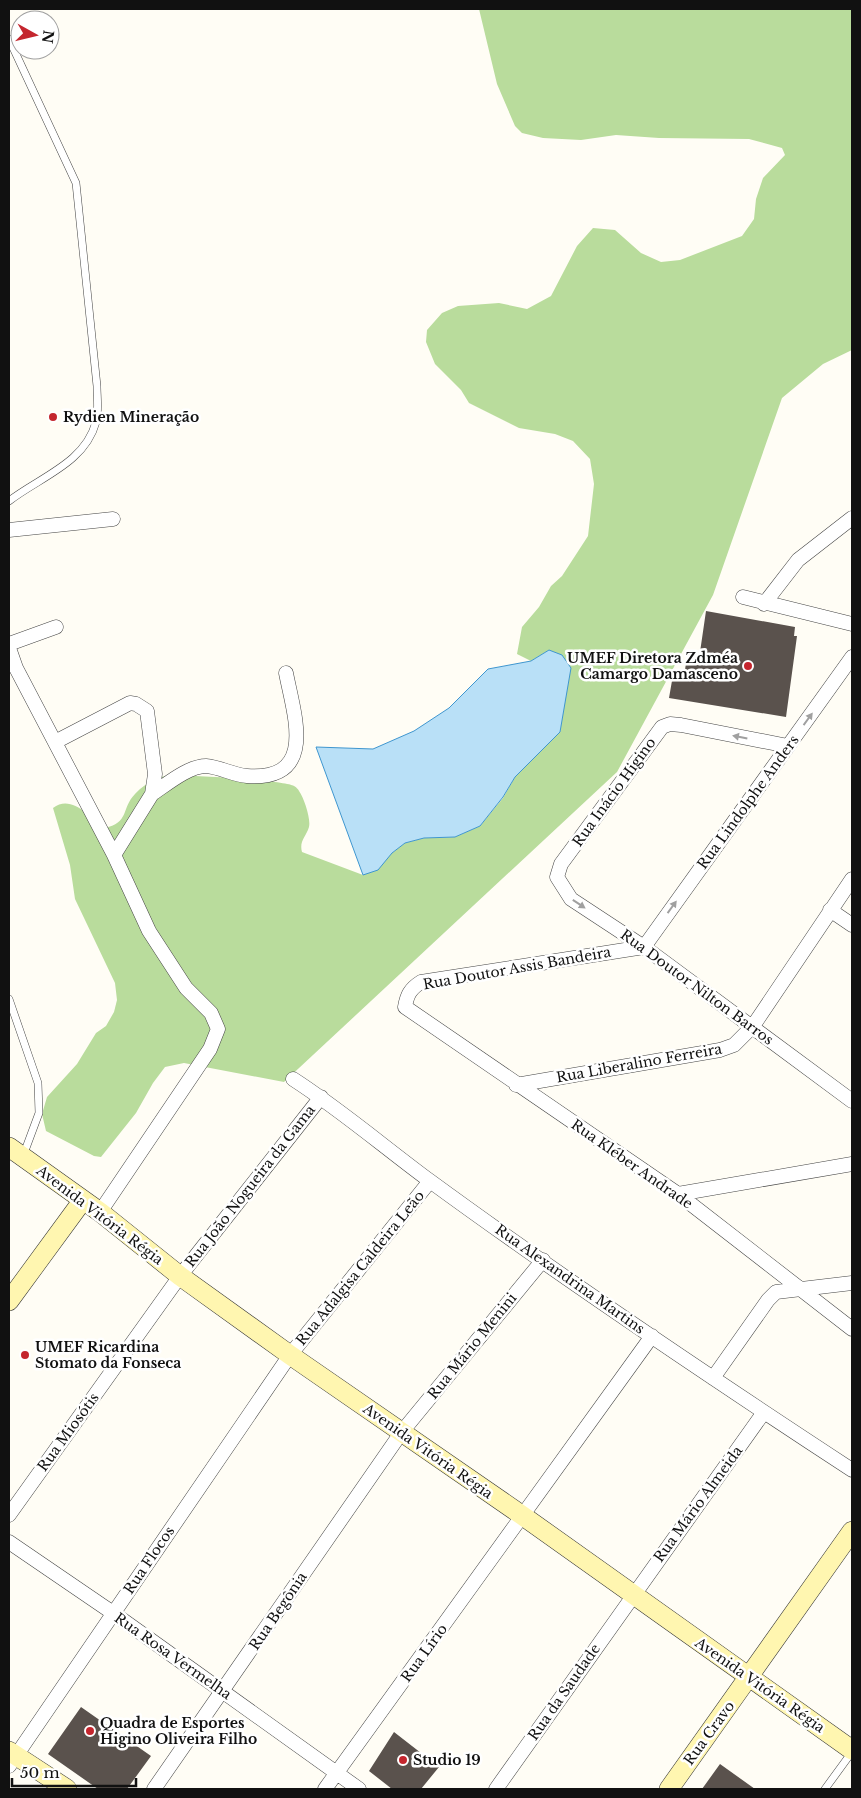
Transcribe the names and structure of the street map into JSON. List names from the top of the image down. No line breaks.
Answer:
{"streets":{"street":["Rua Inácio Higino","Rua Lindolphe Anders","Rua Doutor Assis Bandeira","Rua Doutor Nilton Barros","Rua Liberalino Ferreira","Rua Kléber Andrade","Rua João Nogueira da Gama","Avenida Vitória Régia","Rua Adalgisa Caldeira Leão","Rua Alexandrina Martins","Rua Mário Menini","Rua Miosótis","Rua Mário Almeida","Rua Flocos","Rua Begônia","Rua Lírio","Rua Rosa Vermelha","Rua da Saudade","Rua Cravo"]},"crossings":[["Rua Inácio Higino","Rua Lindolphe Anders"],["Rua Inácio Higino","Rua Doutor Nilton Barros"],["Rua Lindolphe Anders","Rua Doutor Assis Bandeira"],["Rua Lindolphe Anders","Rua Doutor Nilton Barros"],["Rua Doutor Assis Bandeira","Rua Doutor Nilton Barros"],["Rua Doutor Assis Bandeira","Rua Kléber Andrade"],["Rua Doutor Nilton Barros","Rua Liberalino Ferreira"],["Rua Liberalino Ferreira","Rua Kléber Andrade"],["Rua João Nogueira da Gama","Avenida Vitória Régia"],["Rua João Nogueira da Gama","Rua Alexandrina Martins"],["Rua João Nogueira da Gama","Rua Miosótis"],["Avenida Vitória Régia","Rua Adalgisa Caldeira Leão"],["Avenida Vitória Régia","Rua Mário Menini"],["Avenida Vitória Régia","Rua Miosótis"],["Avenida Vitória Régia","Rua Mário Almeida"],["Avenida Vitória Régia","Rua Flocos"],["Avenida Vitória Régia","Rua Begônia"],["Avenida Vitória Régia","Rua Lírio"],["Avenida Vitória Régia","Rua da Saudade"],["Avenida Vitória Régia","Rua Cravo"],["Rua Adalgisa Caldeira Leão","Rua Alexandrina Martins"],["Rua Adalgisa Caldeira Leão","Rua Flocos"],["Rua Alexandrina Martins","Rua Mário Menini"],["Rua Alexandrina Martins","Rua Mário Almeida"],["Rua Alexandrina Martins","Rua Lírio"],["Rua Mário Menini","Rua Begônia"],["Rua Mário Almeida","Rua da Saudade"],["Rua Flocos","Rua Rosa Vermelha"],["Rua Begônia","Rua Rosa Vermelha"],["Rua Lírio","Rua Rosa Vermelha"]],"one_way":["Rua Inácio Higino","Rua Lindolphe Anders"],"places":["Rydien Mineração","UMEF Diretora Zdméa Camargo Damasceno","UMEF Ricardina Stomato da Fonseca","Quadra de Esportes Higino Oliveira Filho","Studio 19"],"scale_bar":"50 m","north":"right"}
